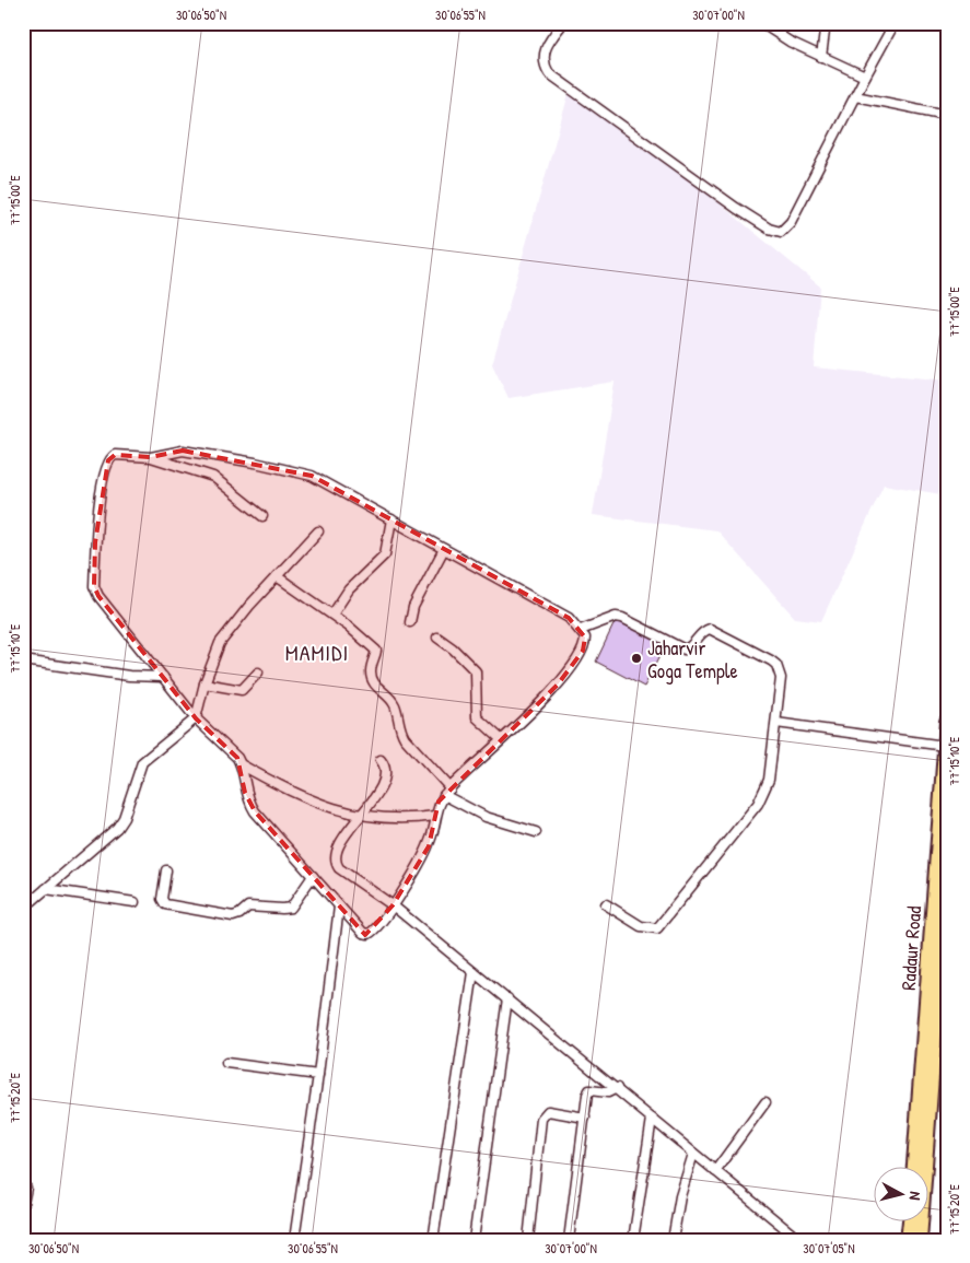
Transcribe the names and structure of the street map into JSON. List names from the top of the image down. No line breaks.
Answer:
{"streets":{"main road":["Radaur Road"]},"districts":["MAMIDI"],"places":["Jaharvir Goga Temple"],"north":"right","coordinates":["30°06'50\"N","30°06'55\"N","30°07'00\"N","77°15'00\"E","77°15'10\"E","77°15'20\"E","30°07'05\"N"]}
